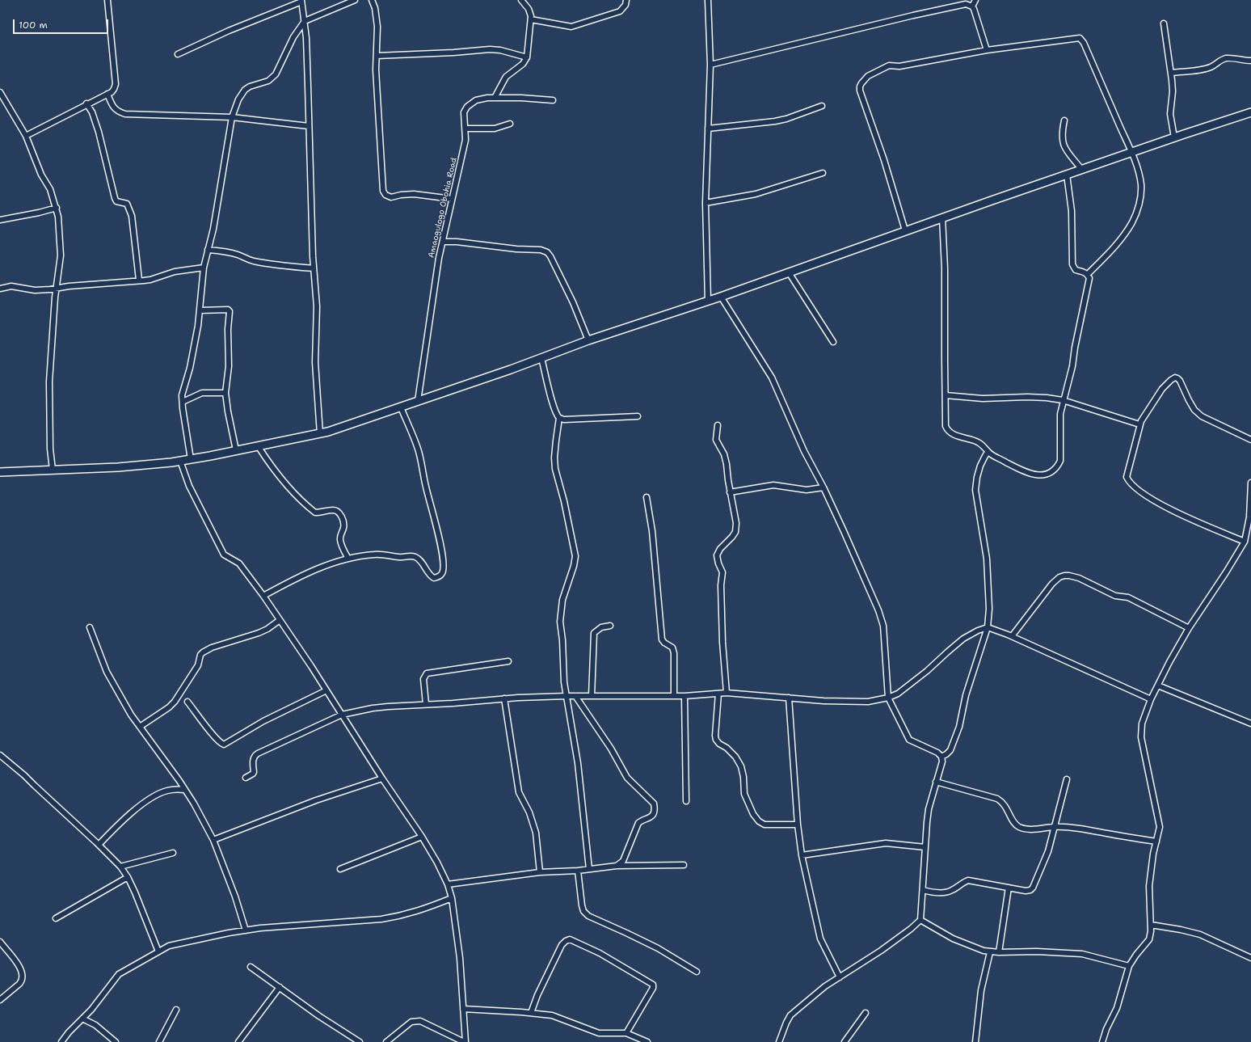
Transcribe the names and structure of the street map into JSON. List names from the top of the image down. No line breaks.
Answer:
{"streets":{"street":["Amaogulogo Obohia Road"]},"scale_bar":"100 m"}
